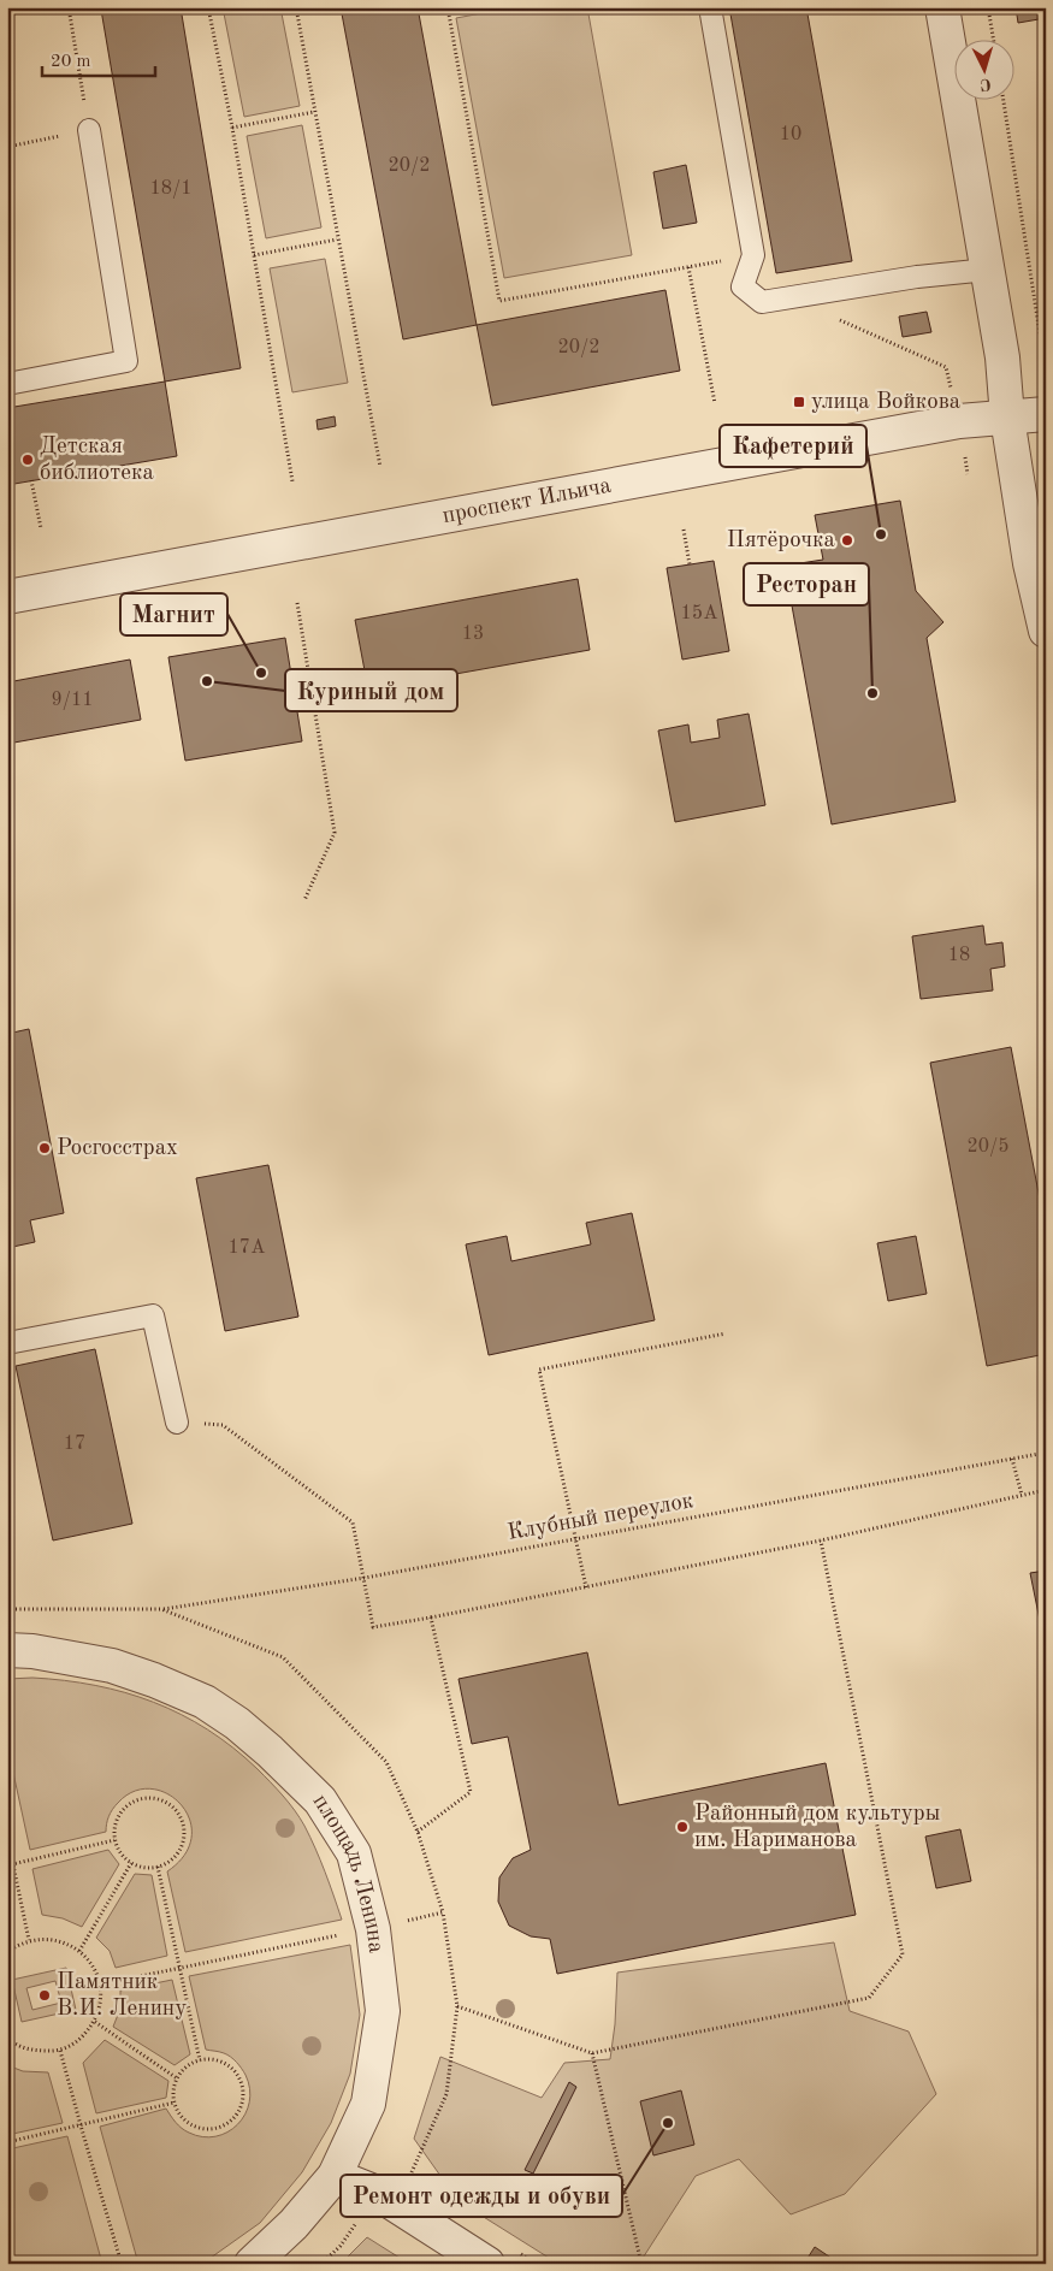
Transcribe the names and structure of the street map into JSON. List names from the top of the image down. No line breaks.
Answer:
{"streets":{"street":["проспект Ильича","площадь Ленина"],"path":["Клубный переулок"]},"places":{"transit":["улица Войкова"],"other":["Детская библиотека","Кафетерий","Пятёрочка","Магнит","Куриный дом","Ресторан","Росгосстрах","Районный дом культуры им. Нариманова","Памятник В.И. Ленину","Ремонт одежды и обуви"]},"house_numbers":["10","20/2","18/1","20/2","15А","13","9/11","18","20/5","17А","17"],"scale_bar":"20 m","north":"bottom"}
